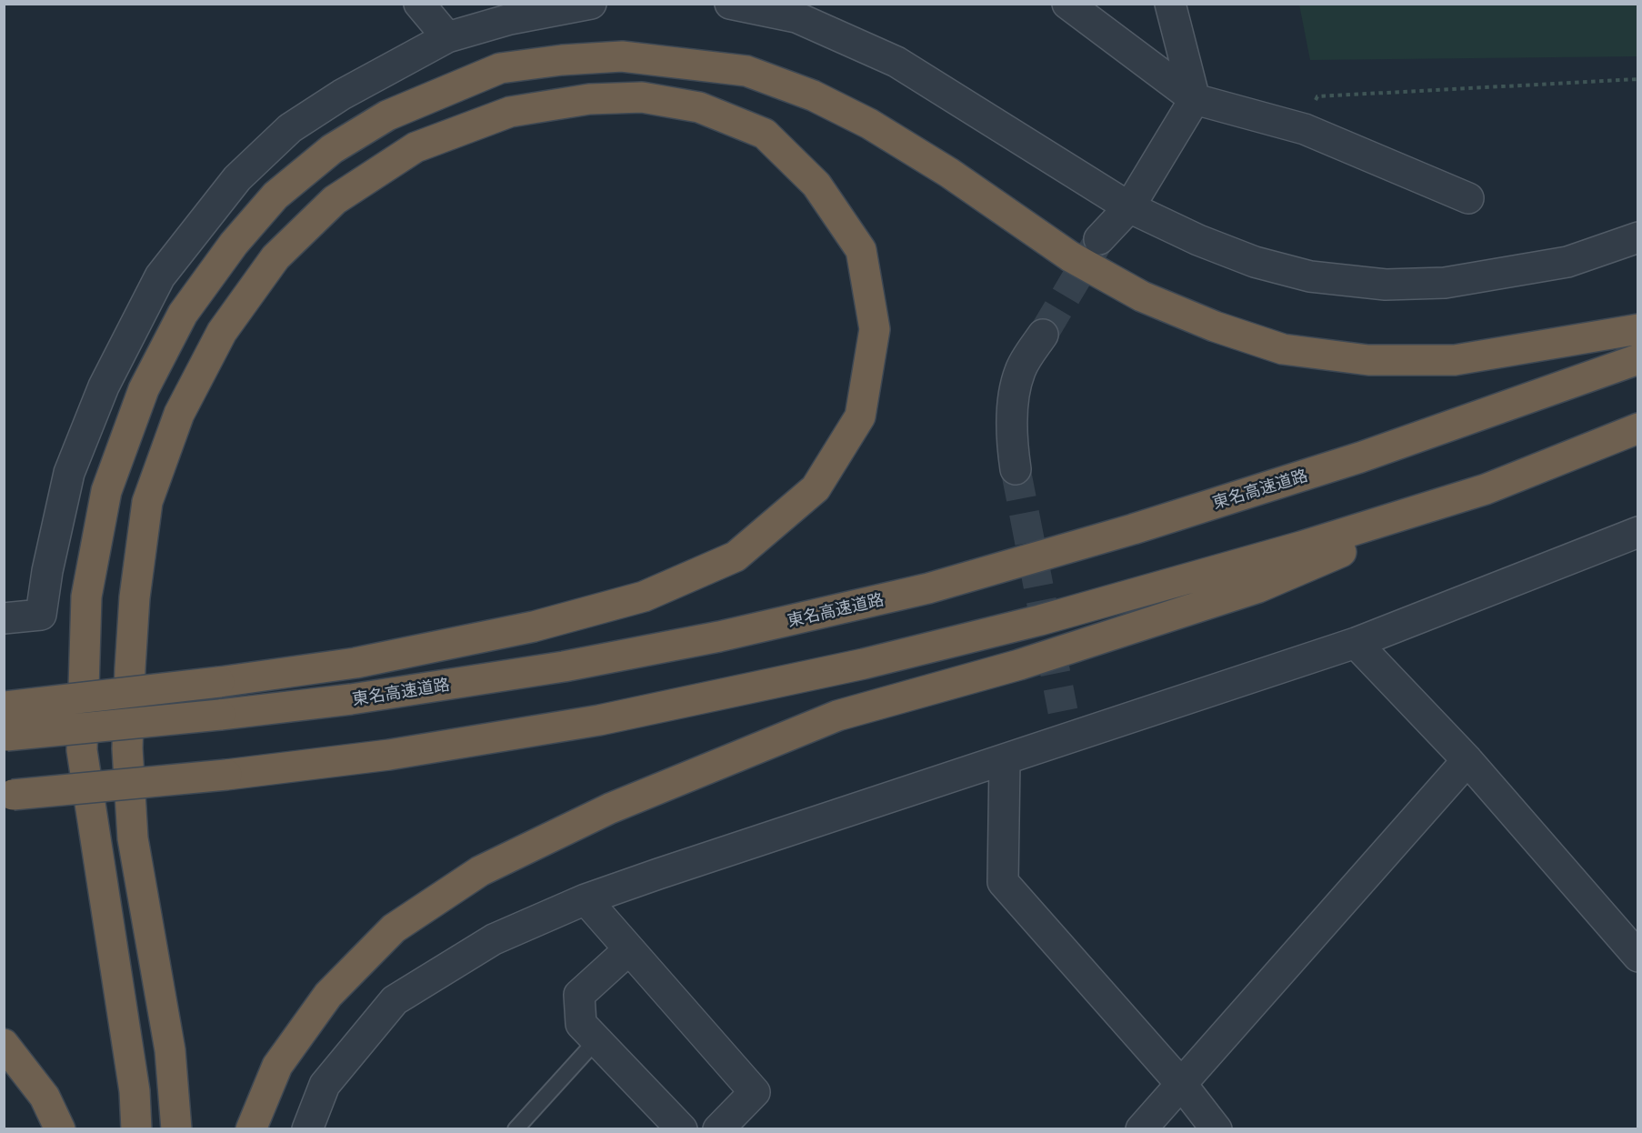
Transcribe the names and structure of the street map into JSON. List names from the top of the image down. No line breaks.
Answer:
{"streets":{"highway":["東名高速道路"]}}
